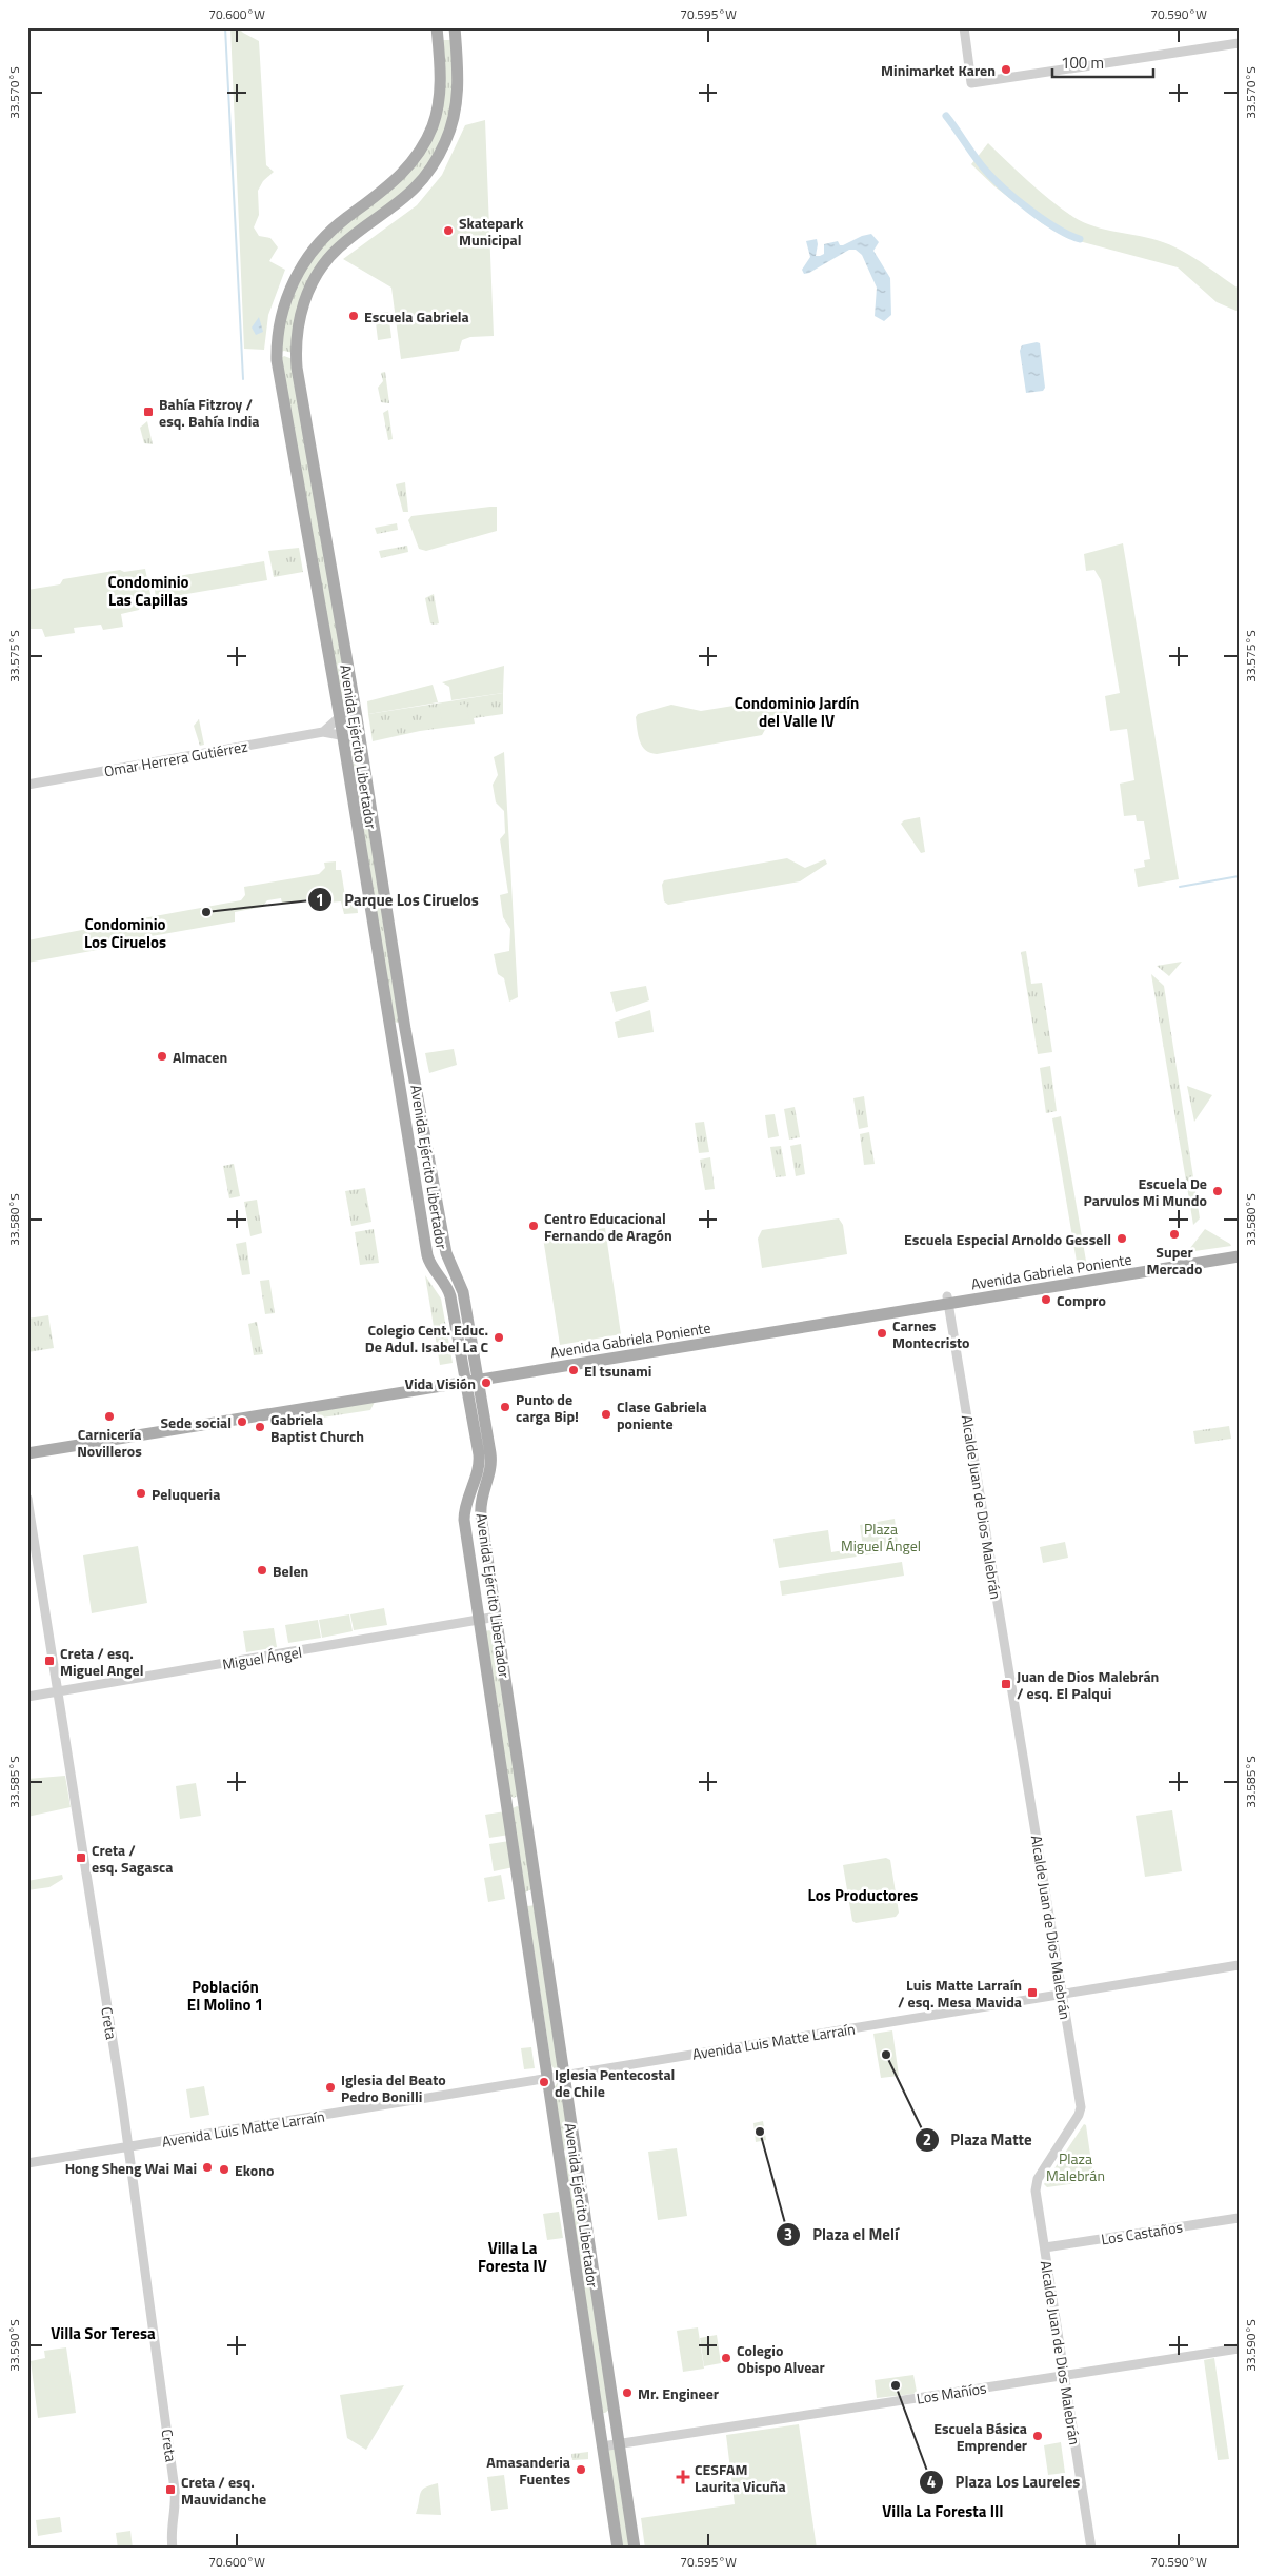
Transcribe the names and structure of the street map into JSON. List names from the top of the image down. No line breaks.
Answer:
{"streets":{"main road":["Avenida Ejército Libertador","Avenida Gabriela Poniente"],"street":["Omar Herrera Gutiérrez","Alcalde Juan de Dios Malebrán","Miguel Ángel","Creta","Avenida Luis Matte Larraín","Los Castaños","Los Mañíos"]},"crossings":[["Avenida Ejército Libertador","Omar Herrera Gutiérrez"],["Avenida Ejército Libertador","Avenida Gabriela Poniente"],["Avenida Ejército Libertador","Miguel Ángel"],["Avenida Ejército Libertador","Avenida Luis Matte Larraín"],["Avenida Ejército Libertador","Los Mañíos"],["Avenida Gabriela Poniente","Alcalde Juan de Dios Malebrán"],["Alcalde Juan de Dios Malebrán","Avenida Luis Matte Larraín"],["Alcalde Juan de Dios Malebrán","Los Castaños"],["Alcalde Juan de Dios Malebrán","Los Mañíos"],["Miguel Ángel","Creta"],["Creta","Avenida Luis Matte Larraín"]],"districts":["Condominio Las Capillas","Condominio Jardín del Valle IV","Condominio Los Ciruelos","Los Productores","Población El Molino 1","Villa La Foresta IV","Villa Sor Teresa","Villa La Foresta III"],"parks":["Plaza Miguel Ángel","Plaza Malebrán"],"places":{"other":["Minimarket Karen","Skatepark Municipal","Escuela Gabriela","Parque Los Ciruelos","Almacen","Escuela De Parvulos Mi Mundo","Centro Educacional Fernando de Aragón","Super Mercado","Escuela Especial Arnoldo Gessell","Compro","Carnes Montecristo","Colegio Cent. Educ. De Adul. Isabel La C","El tsunami","Vida Visión","Punto de carga Bip!","Clase Gabriela poniente","Carnicería Novilleros","Sede social","Gabriela Baptist Church","Peluqueria","Belen","Plaza Matte","Iglesia Pentecostal de Chile","Iglesia del Beato Pedro Bonilli","Plaza el Melí","Hong Sheng Wai Mai","Ekono","Colegio Obispo Alvear","Plaza Los Laureles","Mr. Engineer","Escuela Básica Emprender","Amasanderia Fuentes"],"transit":["Bahía Fitzroy / esq. Bahía India","Creta / esq. Miguel Angel","Juan de Dios Malebrán / esq. El Palqui","Creta / esq. Sagasca","Luis Matte Larraín / esq. Mesa Mavida","Creta / esq. Mauvidanche"],"health":["CESFAM Laurita Vicuña"]},"scale_bar":"100 m","coordinates":["70.600°W","70.595°W","70.590°W","33.570°S","33.575°S","33.580°S","33.585°S","33.590°S"]}
